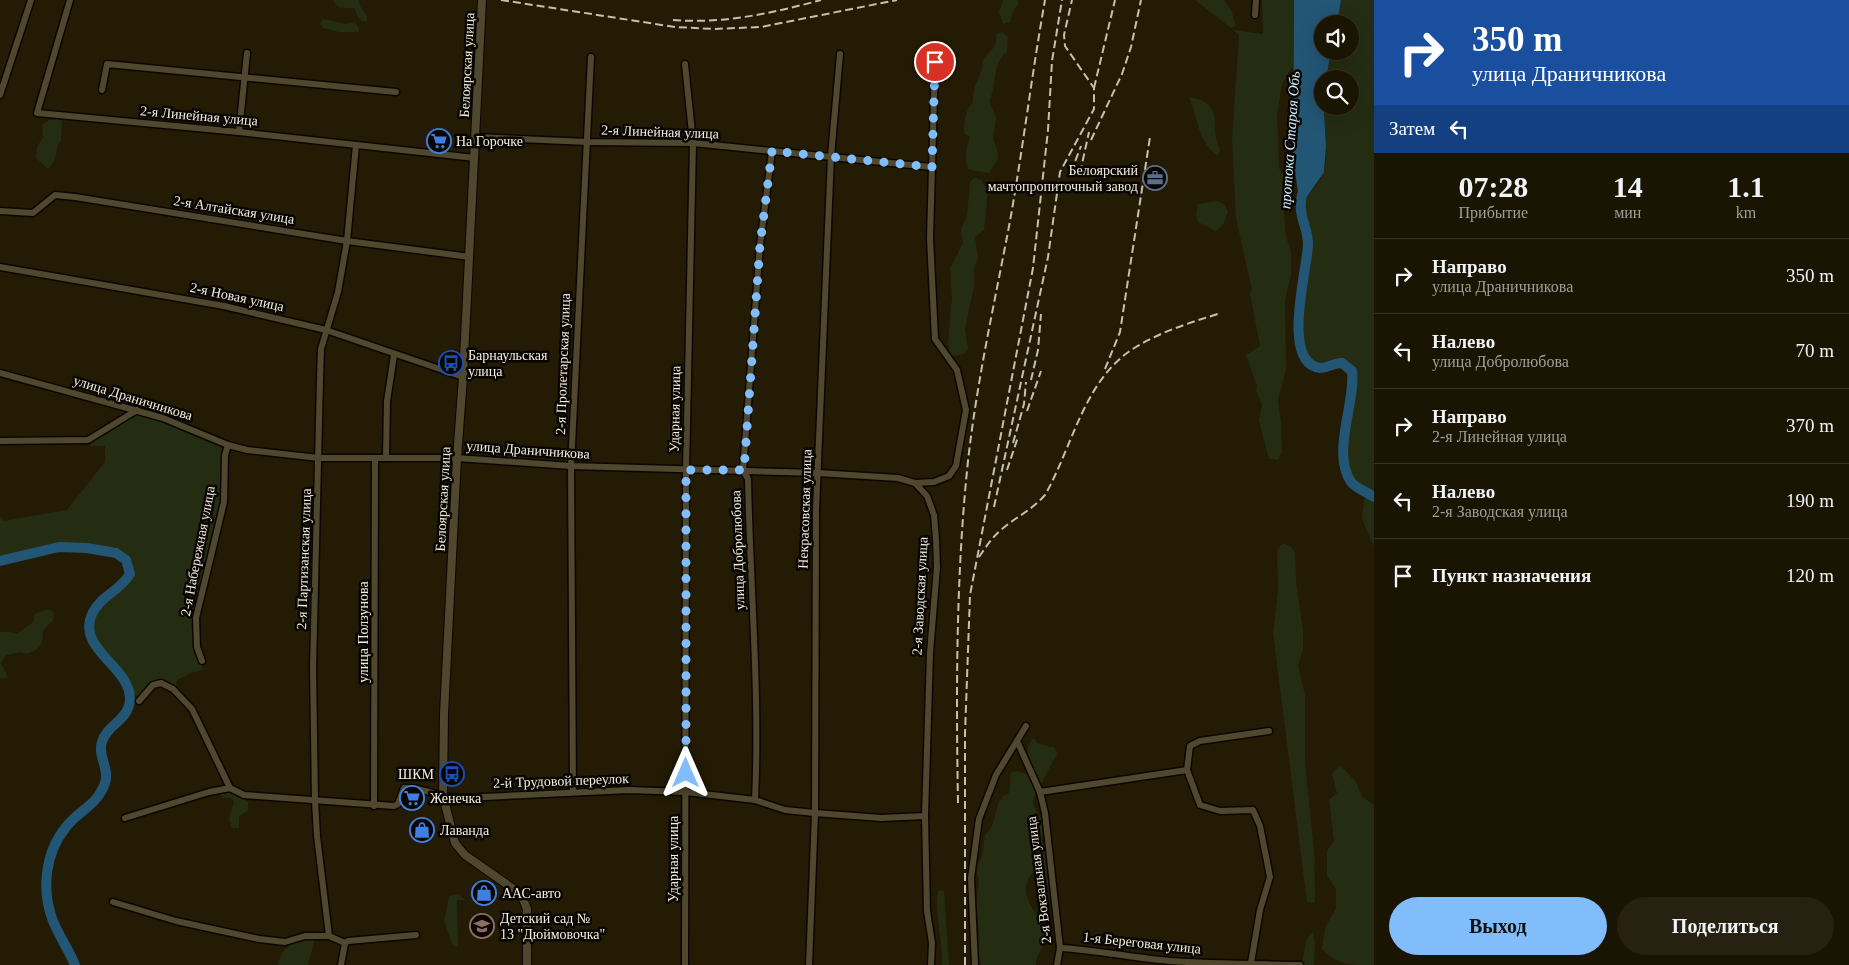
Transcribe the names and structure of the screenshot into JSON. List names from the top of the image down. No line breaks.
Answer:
{"streets":{"street":["Белоярская улица","2-я Линейная улица","2-я Алтайская улица","2-я Новая улица","2-я Пролетарская улица","улица Драничникова","Ударная улица","Некрасовская улица","улица Добролюбова","2-я Набережная улица","2-я Партизанская улица","2-я Заводская улица","улица Ползунова","2-й Трудовой переулок","2-я Вокзальная улица","1-я Береговая улица"]},"crossings":[["Белоярская улица","2-я Линейная улица"],["Белоярская улица","2-я Алтайская улица"],["Белоярская улица","2-я Новая улица"],["Белоярская улица","улица Драничникова"],["Белоярская улица","2-й Трудовой переулок"],["2-я Линейная улица","2-я Пролетарская улица"],["2-я Линейная улица","Ударная улица"],["2-я Линейная улица","Некрасовская улица"],["2-я Линейная улица","улица Добролюбова"],["2-я Линейная улица","2-я Партизанская улица"],["2-я Алтайская улица","2-я Партизанская улица"],["2-я Новая улица","2-я Партизанская улица"],["2-я Пролетарская улица","улица Драничникова"],["2-я Пролетарская улица","2-й Трудовой переулок"],["улица Драничникова","Ударная улица"],["улица Драничникова","Некрасовская улица"],["улица Драничникова","улица Добролюбова"],["улица Драничникова","2-я Набережная улица"],["улица Драничникова","2-я Партизанская улица"],["улица Драничникова","2-я Заводская улица"],["улица Драничникова","улица Ползунова"],["Ударная улица","2-й Трудовой переулок"],["Некрасовская улица","2-й Трудовой переулок"],["улица Добролюбова","2-й Трудовой переулок"],["2-я Партизанская улица","2-й Трудовой переулок"],["2-я Заводская улица","2-й Трудовой переулок"],["улица Ползунова","2-й Трудовой переулок"],["2-я Вокзальная улица","1-я Береговая улица"]],"water":["протока Старая Обь"],"places":{"supermarket":["На Горочке","Женечка"],"office":["Белоярский мачтопропиточный завод"],"bus stop":["Барнаульская улица","ШКМ"],"shop":["Лаванда","ААС-авто"],"school or university":["Детский сад № 13 \"Дюймовочка\""]},"page":{"turn":["350 m","улица Драничникова"],"then":"Затем","eta":["07:28","Прибытие","14","мин","1.1","km"],"list":[{"name":"Направо","note":"улица Драничникова","value":"350 m"},{"name":"Налево","note":"улица Добролюбова","value":"70 m"},{"name":"Направо","note":"2-я Линейная улица","value":"370 m"},{"name":"Налево","note":"2-я Заводская улица","value":"190 m"},{"name":"Пункт назначения","value":"120 m"}],"buttons":["Выход","Поделиться"]}}
